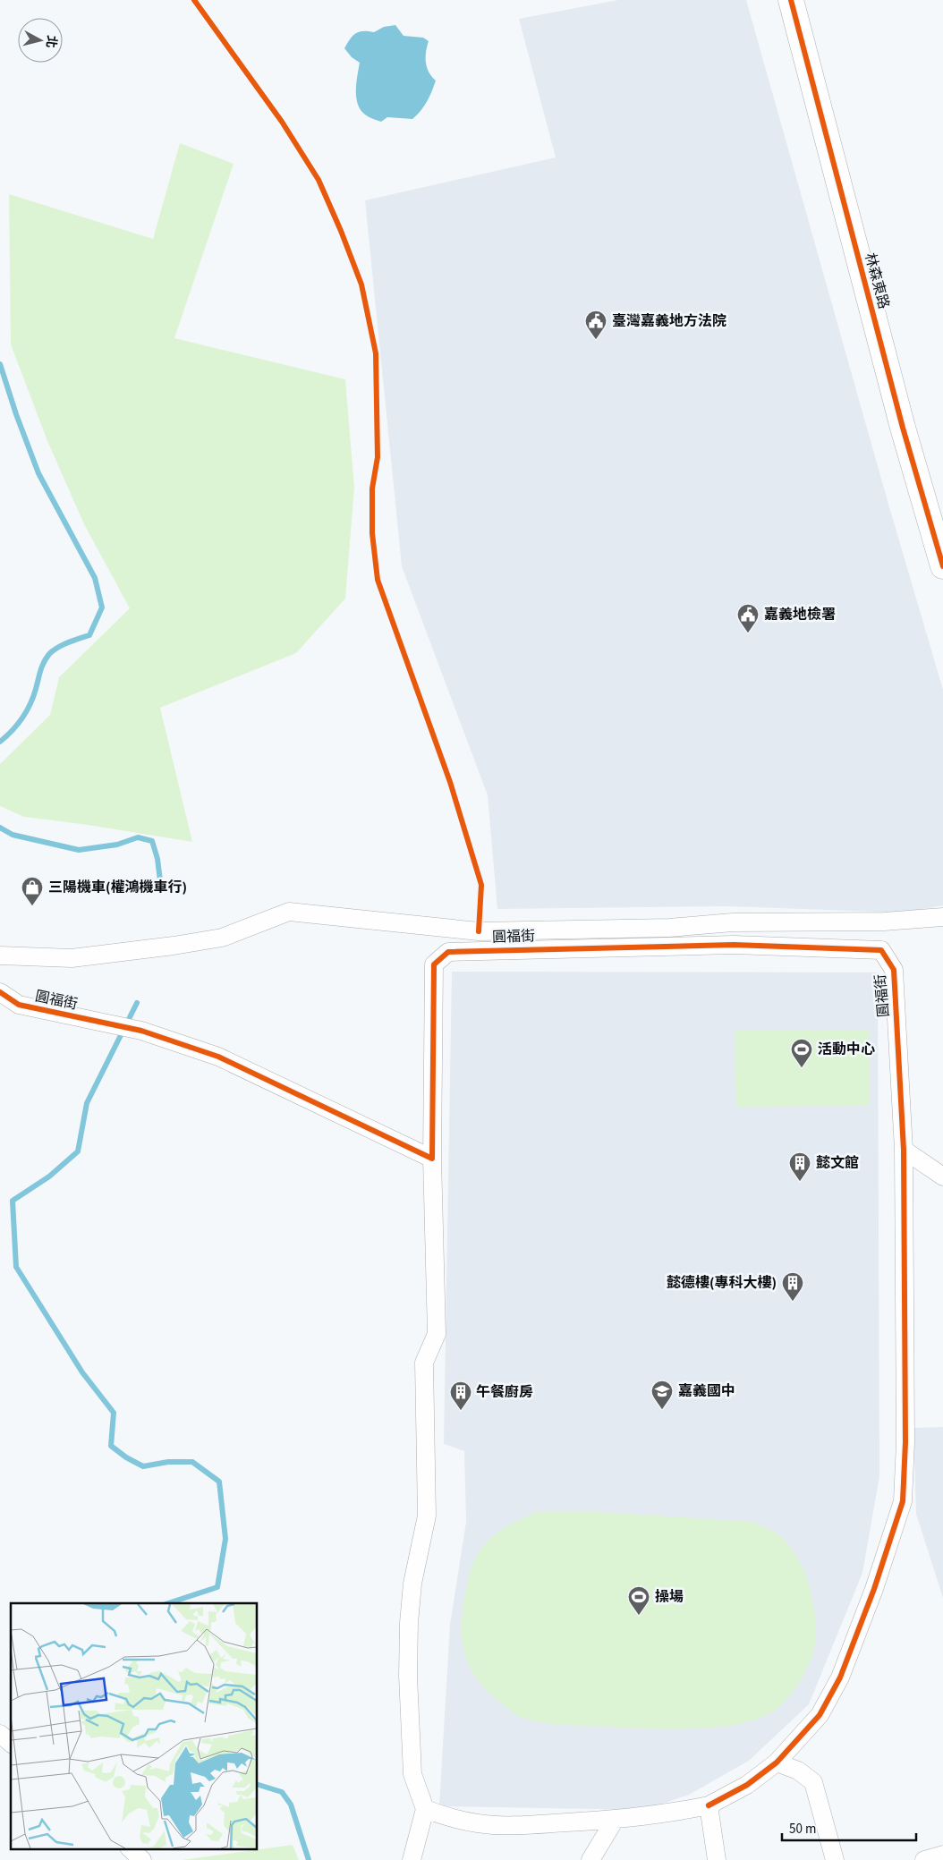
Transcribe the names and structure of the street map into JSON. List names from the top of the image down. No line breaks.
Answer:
{"streets":{"main road":["林森東路"],"street":["圓福街"]},"places":{"public building":["臺灣嘉義地方法院","嘉義地檢署"],"shop":["三陽機車(權鴻機車行)"],"sports":["活動中心","操場"],"building":["懿文館","懿德樓(專科大樓)","午餐廚房"],"school or university":["嘉義國中"]},"scale_bar":"50 m","north":"right"}
